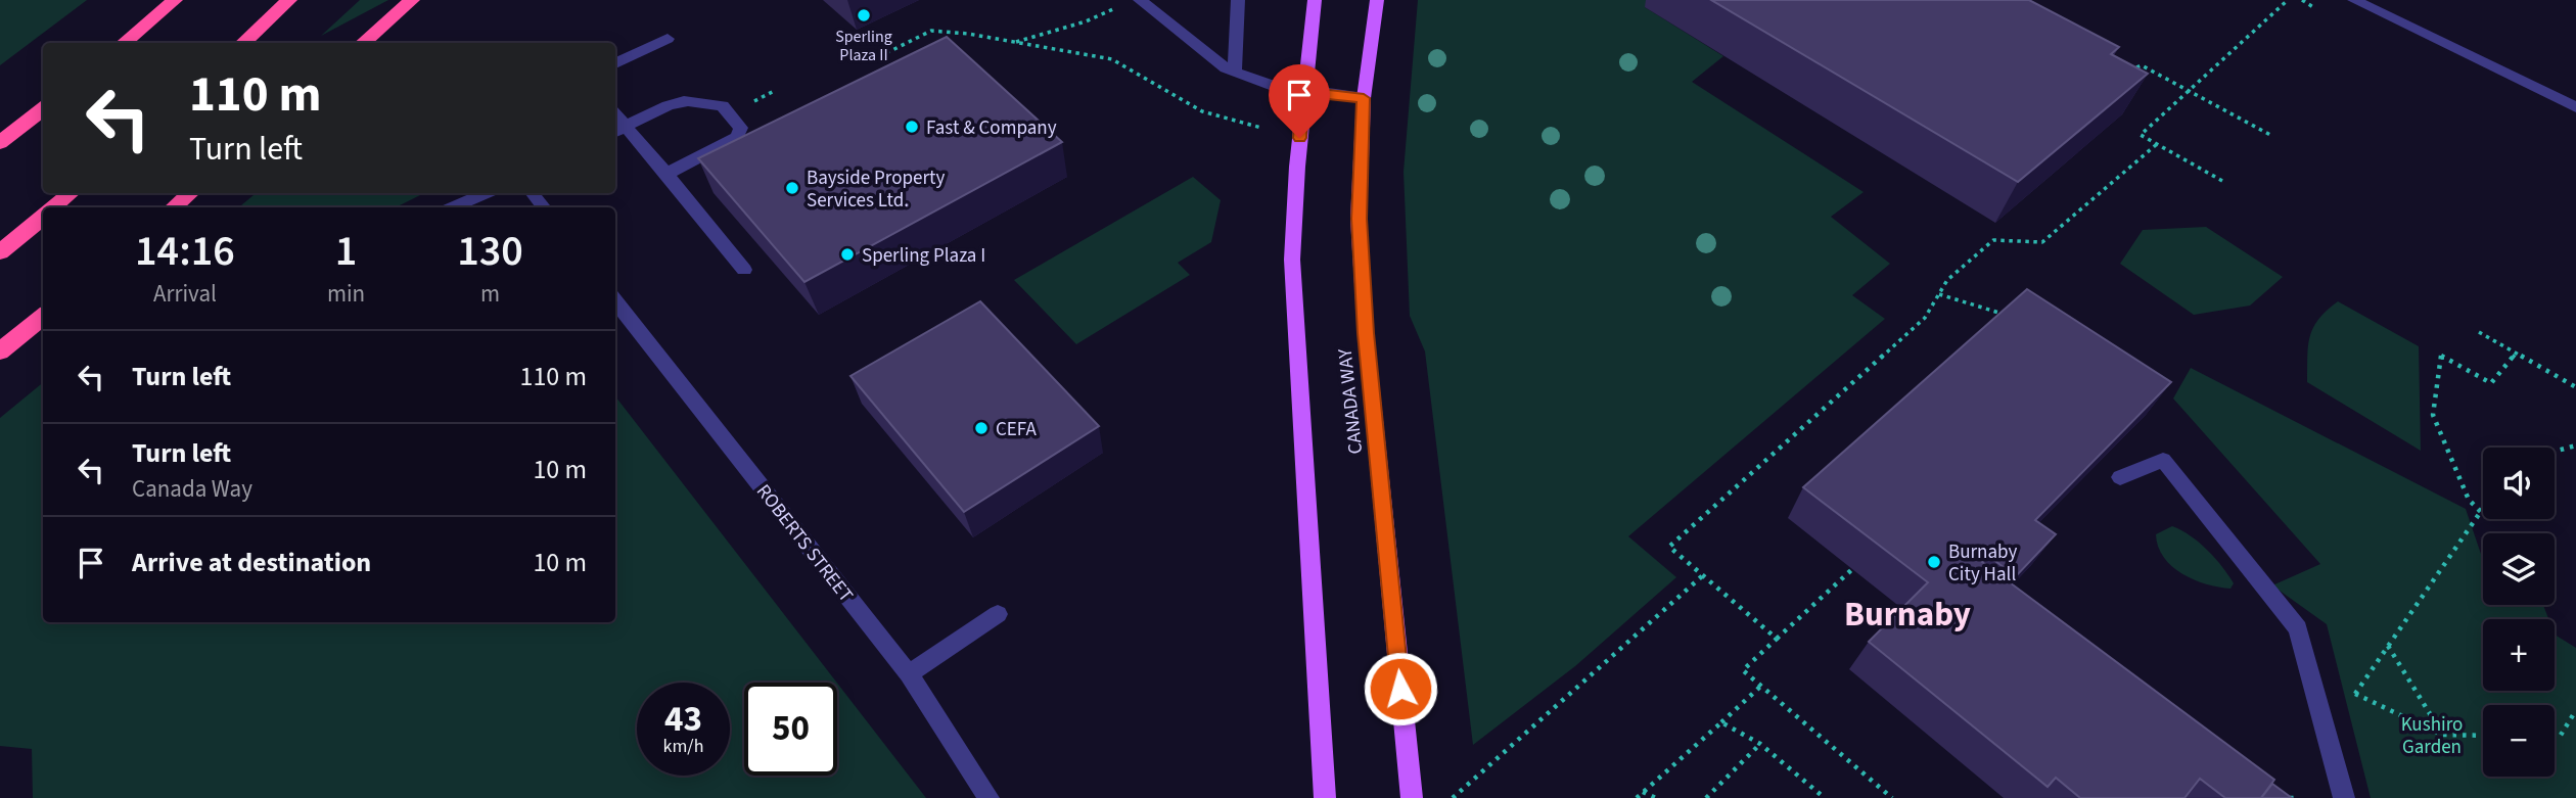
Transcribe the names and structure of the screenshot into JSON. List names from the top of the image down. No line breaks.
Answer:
{"streets":{"main road":["CANADA WAY"],"street":["ROBERTS STREET"]},"districts":["Burnaby"],"parks":["Kushiro Garden"],"places":["Sperling Plaza II","Fast & Company","Bayside Property Services Ltd.","Sperling Plaza I","CEFA","Burnaby City Hall"],"page":{"turn":["110 m","Turn left"],"eta":["14:16","Arrival","1","min","130","m"],"list":[{"name":"Turn left","value":"110 m"},{"name":"Turn left","note":"Canada Way","value":"10 m"},{"name":"Arrive at destination","value":"10 m"}],"map_buttons":["+","−"],"speed":"43 km/h","limit":"50"}}
